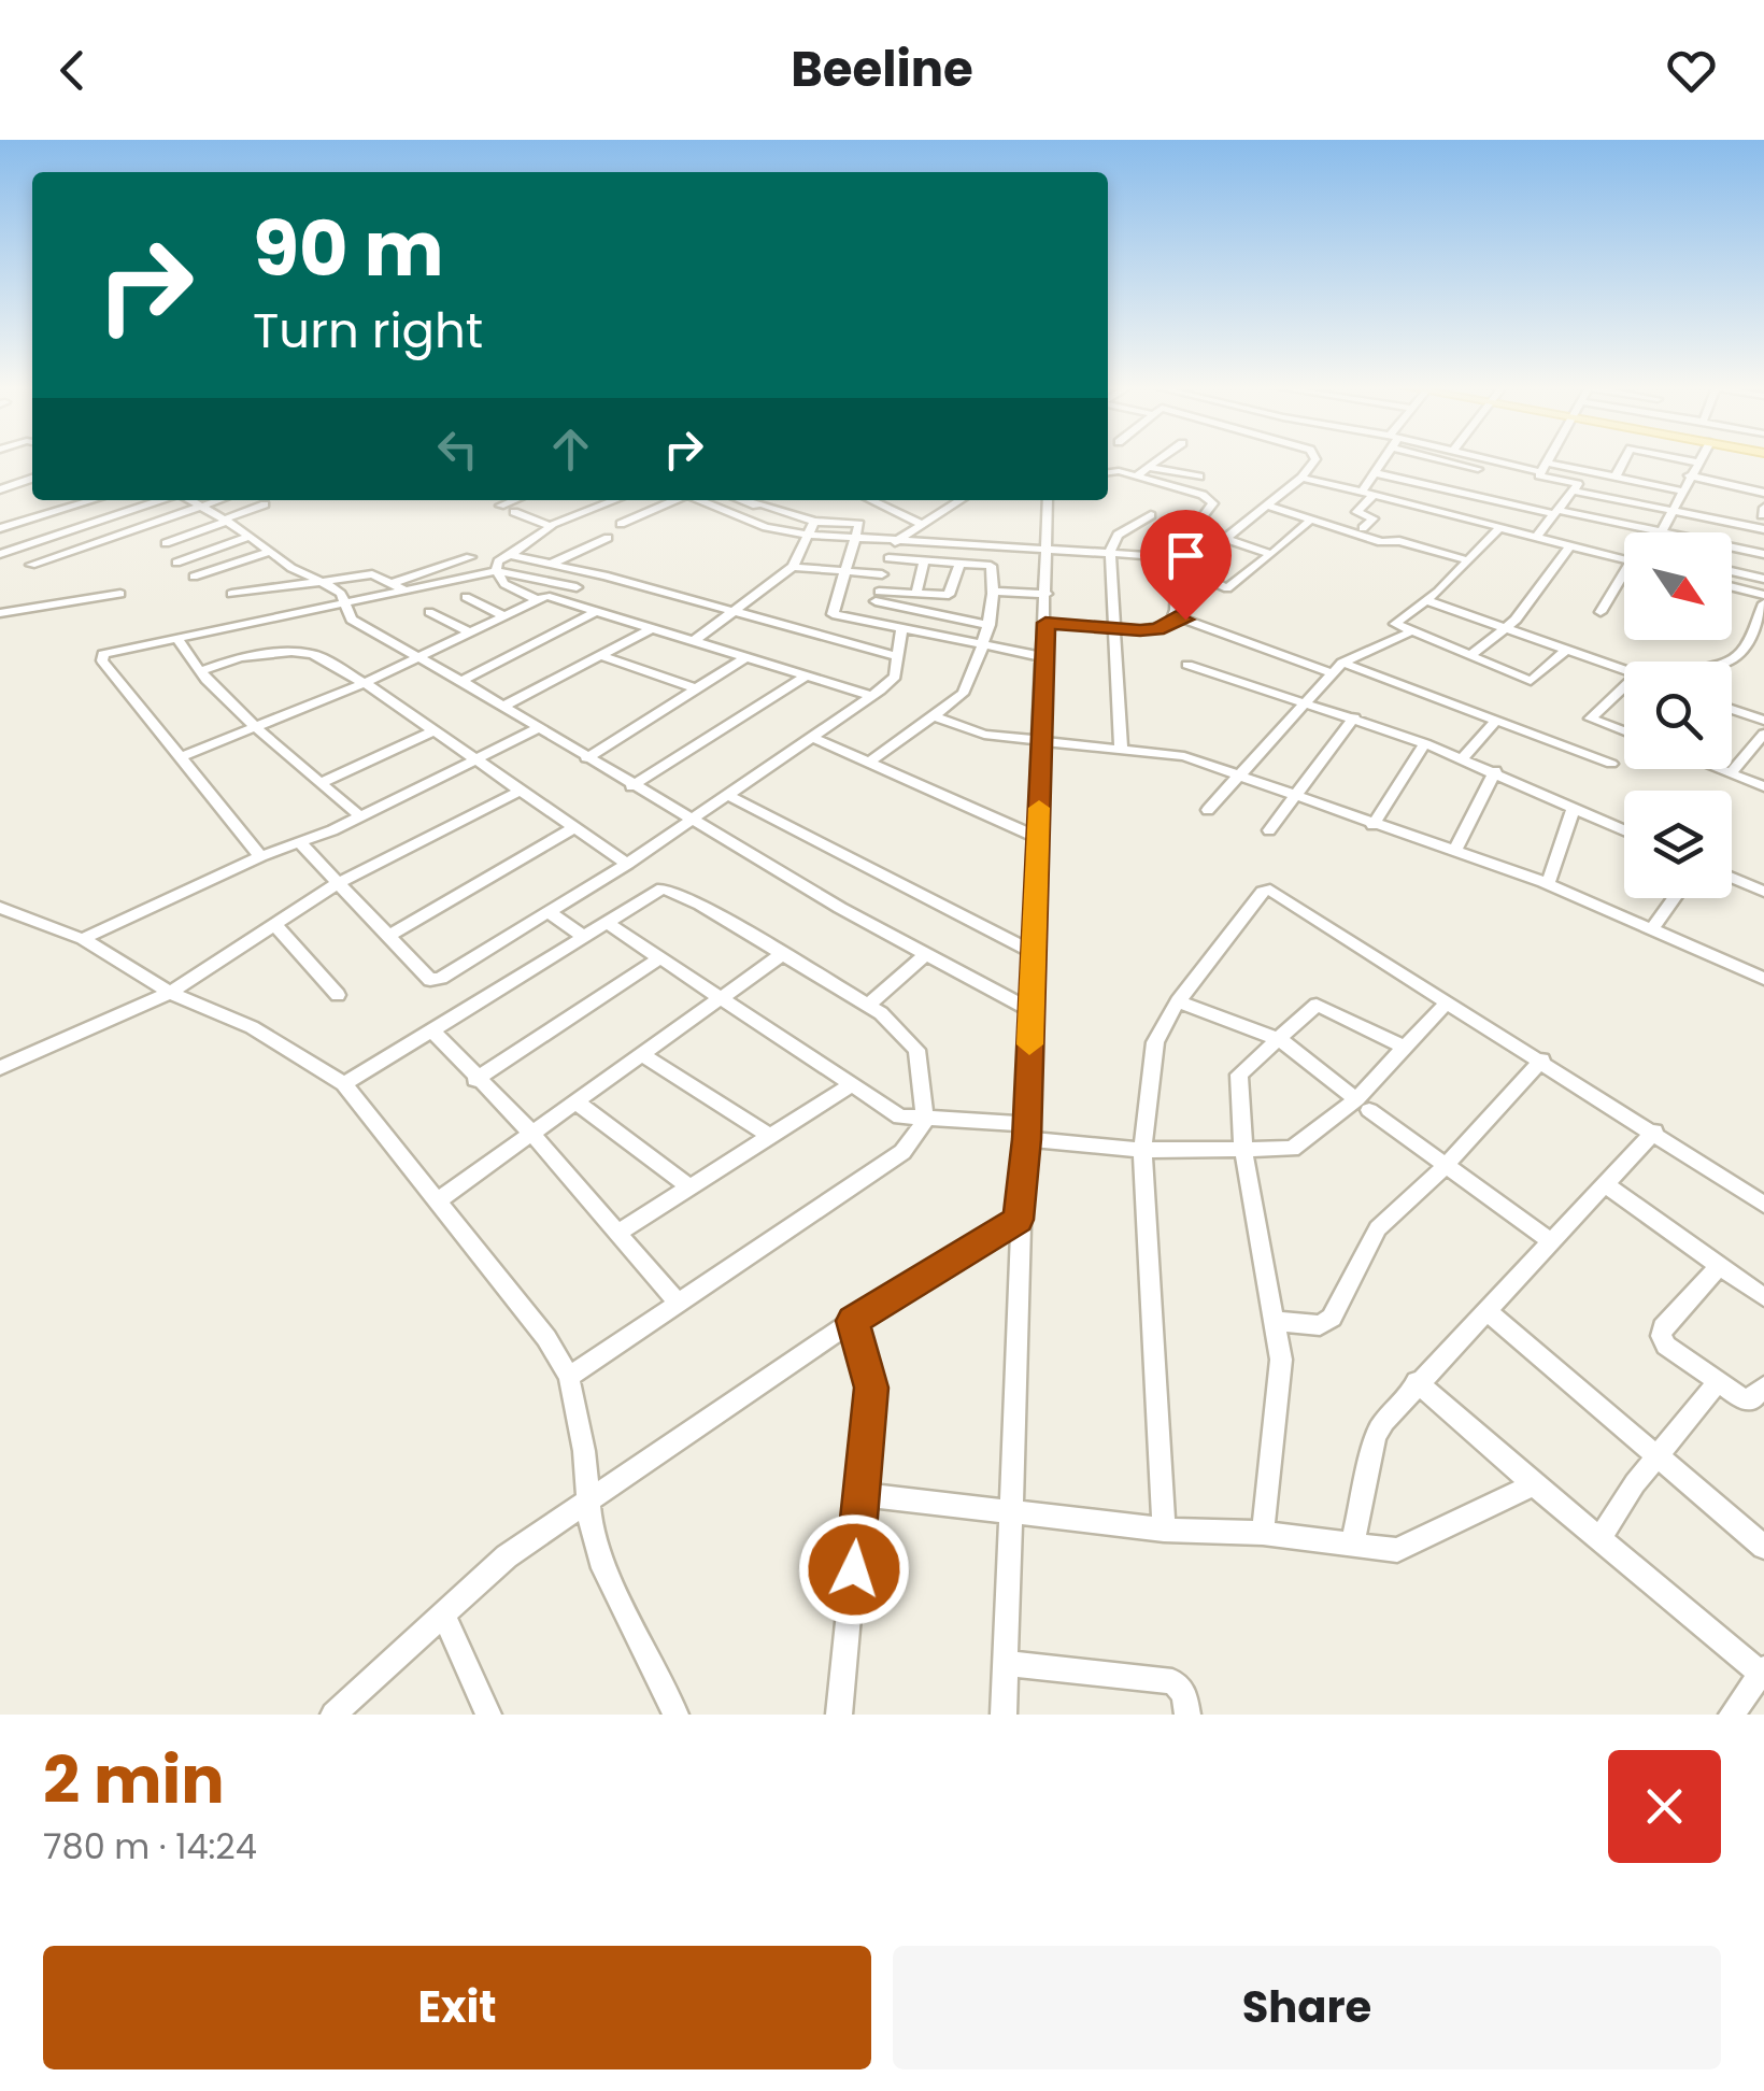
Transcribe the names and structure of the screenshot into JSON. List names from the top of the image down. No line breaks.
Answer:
{"north":"bottom right","page":{"header":"Beeline","turn":["90 m","Turn right"],"heading":["2 min","780 m · 14:24"],"buttons":["Exit","Share"]}}
